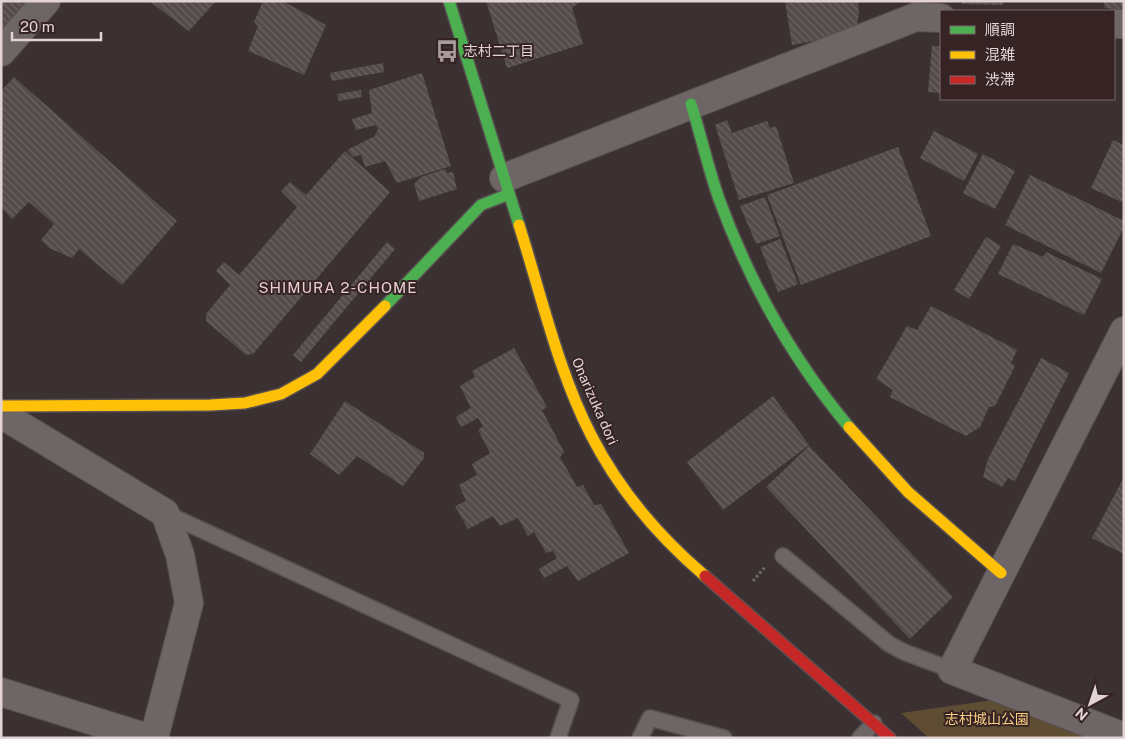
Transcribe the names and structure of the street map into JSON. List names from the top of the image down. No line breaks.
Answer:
{"streets":{"street":["Onarizuka dori"]},"districts":["SHIMURA 2-CHOME"],"parks":["志村城山公園"],"places":{"bus stop":["志村二丁目"]},"legend":["順調","混雑","渋滞"],"scale_bar":"20 m","north":"bottom left"}
